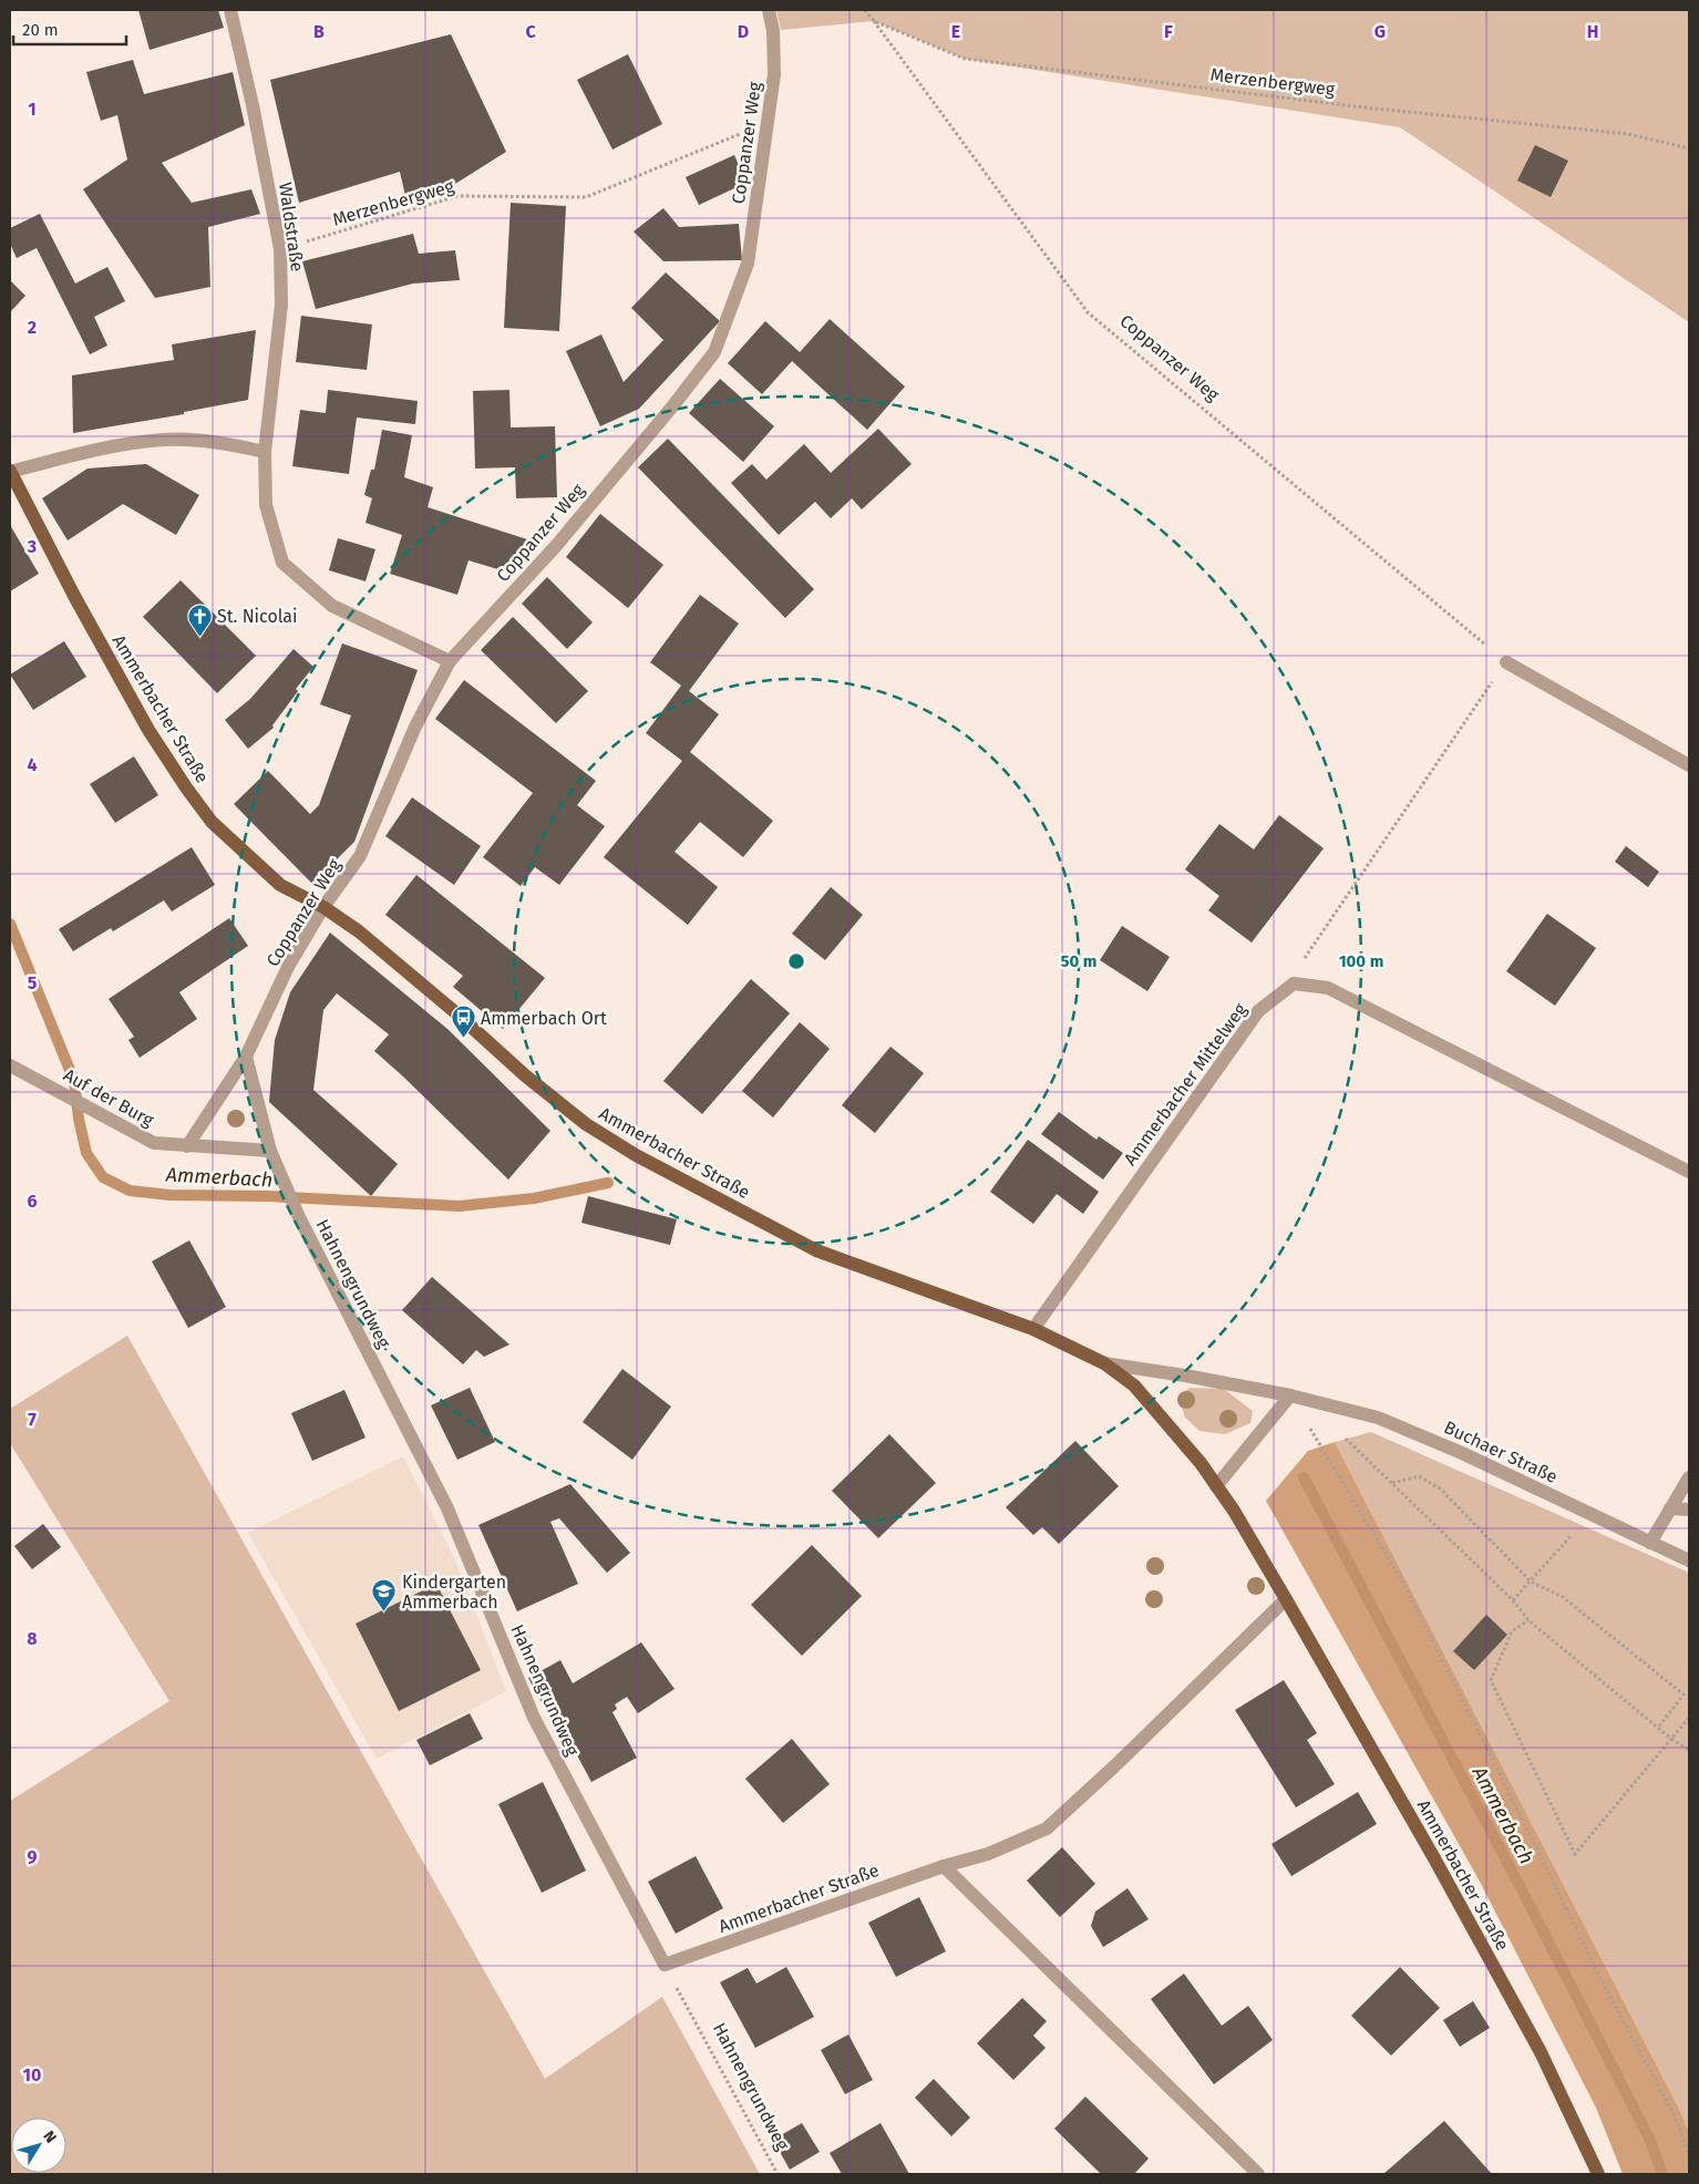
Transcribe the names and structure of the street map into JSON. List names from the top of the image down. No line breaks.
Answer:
{"streets":{"main road":["Ammerbacher Straße"],"street":["Coppanzer Weg","Waldstraße","Ammerbacher Mittelweg","Auf der Burg","Hahnengrundweg","Buchaer Straße"],"path":["Merzenbergweg"]},"crossings":[["Merzenbergweg","Coppanzer Weg"],["Merzenbergweg","Waldstraße"],["Coppanzer Weg","Waldstraße"],["Coppanzer Weg","Ammerbacher Straße"],["Coppanzer Weg","Hahnengrundweg"],["Ammerbacher Straße","Ammerbacher Mittelweg"],["Ammerbacher Straße","Hahnengrundweg"],["Ammerbacher Straße","Buchaer Straße"]],"water":["Ammerbach"],"places":{"church":["St. Nicolai"],"bus stop":["Ammerbach Ort"],"school or university":["Kindergarten Ammerbach"]},"scale_bar":"20 m","north":"top right","grid":{"columns":["B","C","D","E","F","G","H"],"rows":["1","2","3","4","5","6","7","8","9","10"]},"rings":["50 m","100 m"]}
